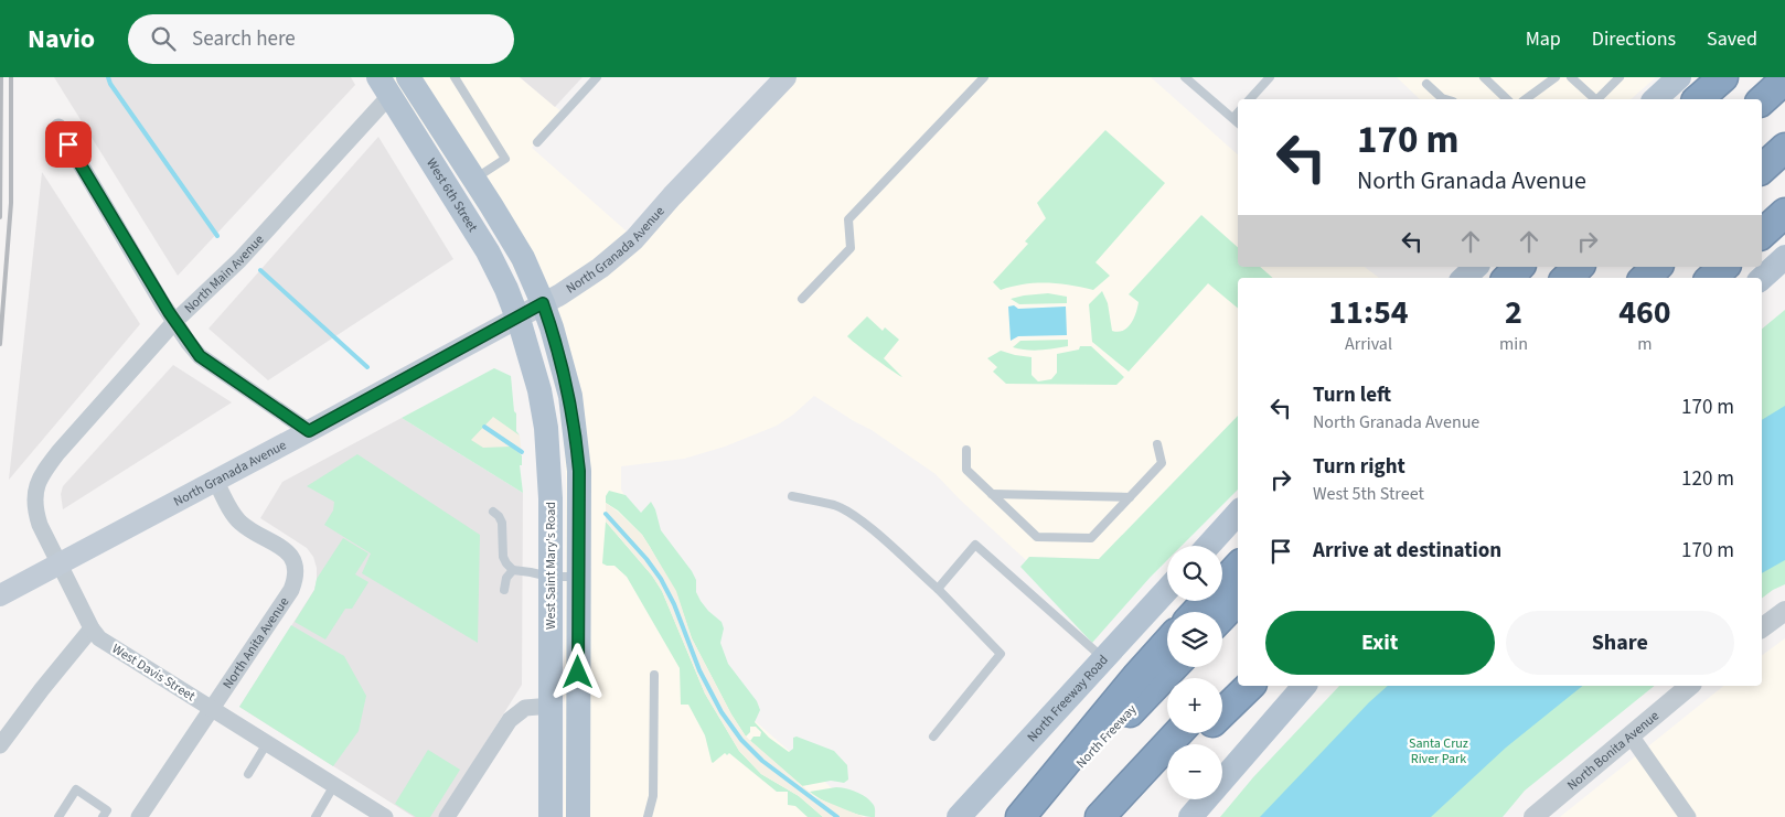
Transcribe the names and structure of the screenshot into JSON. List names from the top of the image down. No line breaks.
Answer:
{"streets":{"highway":["North Freeway"],"main road":["West 6th Street","North Granada Avenue","West Saint Mary's Road","North Freeway Road"],"street":["North Main Avenue","North Anita Avenue","West Davis Street","North Bonita Avenue"]},"crossings":[["West 6th Street","North Granada Avenue"],["West 6th Street","North Main Avenue"],["West 6th Street","West Saint Mary's Road"],["North Granada Avenue","West Saint Mary's Road"],["North Granada Avenue","North Anita Avenue"],["North Granada Avenue","West Davis Street"],["North Main Avenue","West Davis Street"],["North Anita Avenue","West Davis Street"]],"parks":["Santa Cruz River Park"],"page":{"header":"Navio","search":"Search here","nav":["Map","Directions","Saved"],"turn":["170 m","North Granada Avenue"],"eta":["11:54","Arrival","2","min","460","m"],"list":[{"name":"Turn left","note":"North Granada Avenue","value":"170 m"},{"name":"Turn right","note":"West 5th Street","value":"120 m"},{"name":"Arrive at destination","value":"170 m"}],"map_buttons":["+","−"],"buttons":["Exit","Share"]}}
